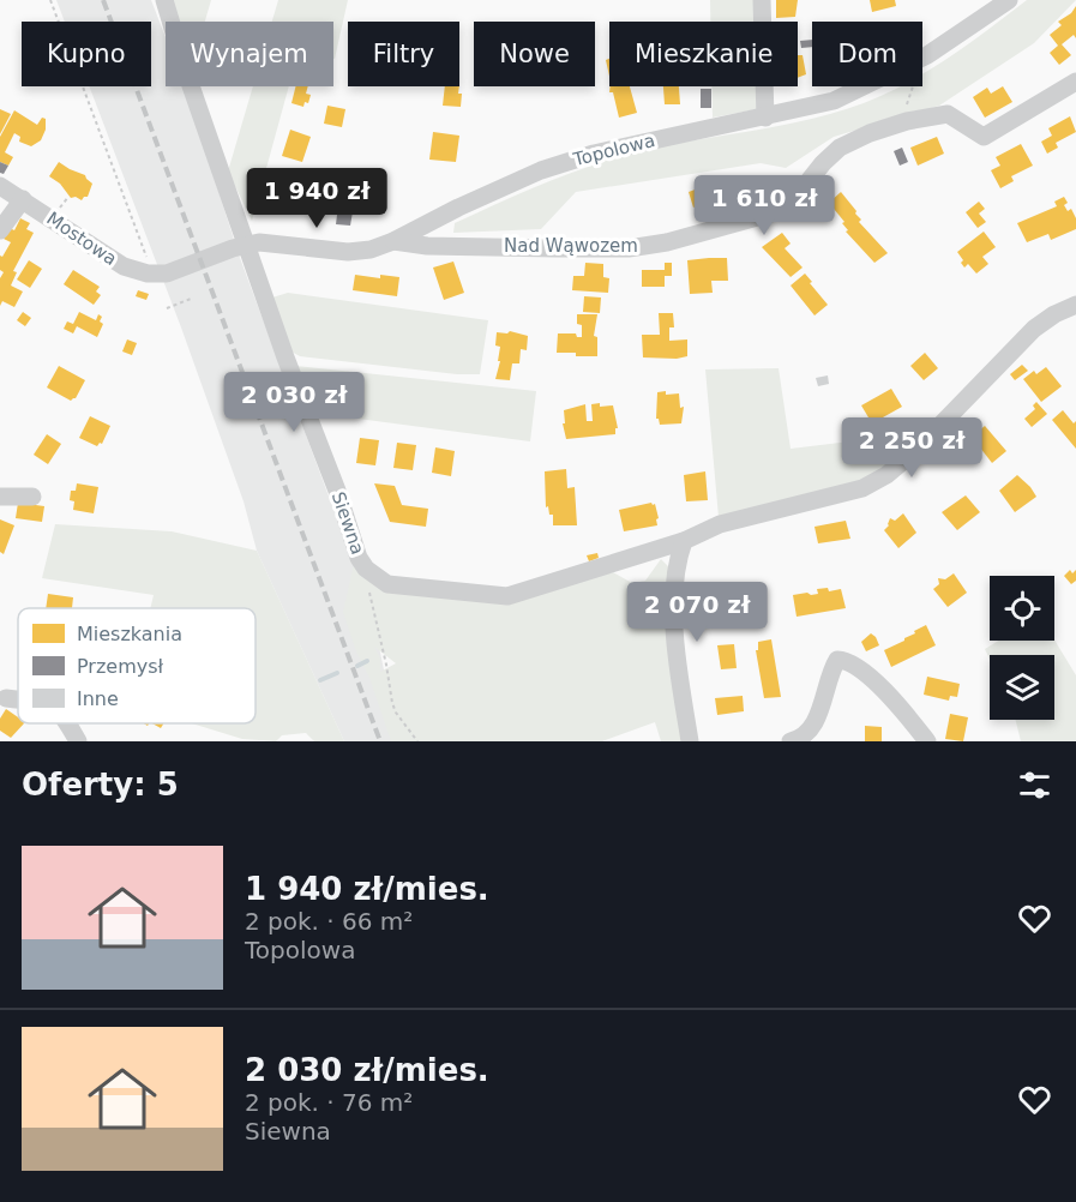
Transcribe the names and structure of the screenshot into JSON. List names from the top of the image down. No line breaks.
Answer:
{"streets":{"street":["Topolowa","Mostowa","Nad Wąwozem","Siewna"]},"crossings":[["Topolowa","Mostowa"],["Topolowa","Nad Wąwozem"],["Topolowa","Siewna"]],"legend":["Mieszkania","Przemysł","Inne"],"page":{"chip":["Kupno","Wynajem","Filtry","Nowe","Mieszkanie","Dom"],"price":["1 940 zł","1 610 zł","2 030 zł","2 250 zł","2 070 zł"],"heading":"Oferty: 5","list":[{"name":"1 940 zł/mies.","note":"2 pok. · 66 m² · Topolowa"},{"name":"2 030 zł/mies.","note":"2 pok. · 76 m² · Siewna"}]}}
